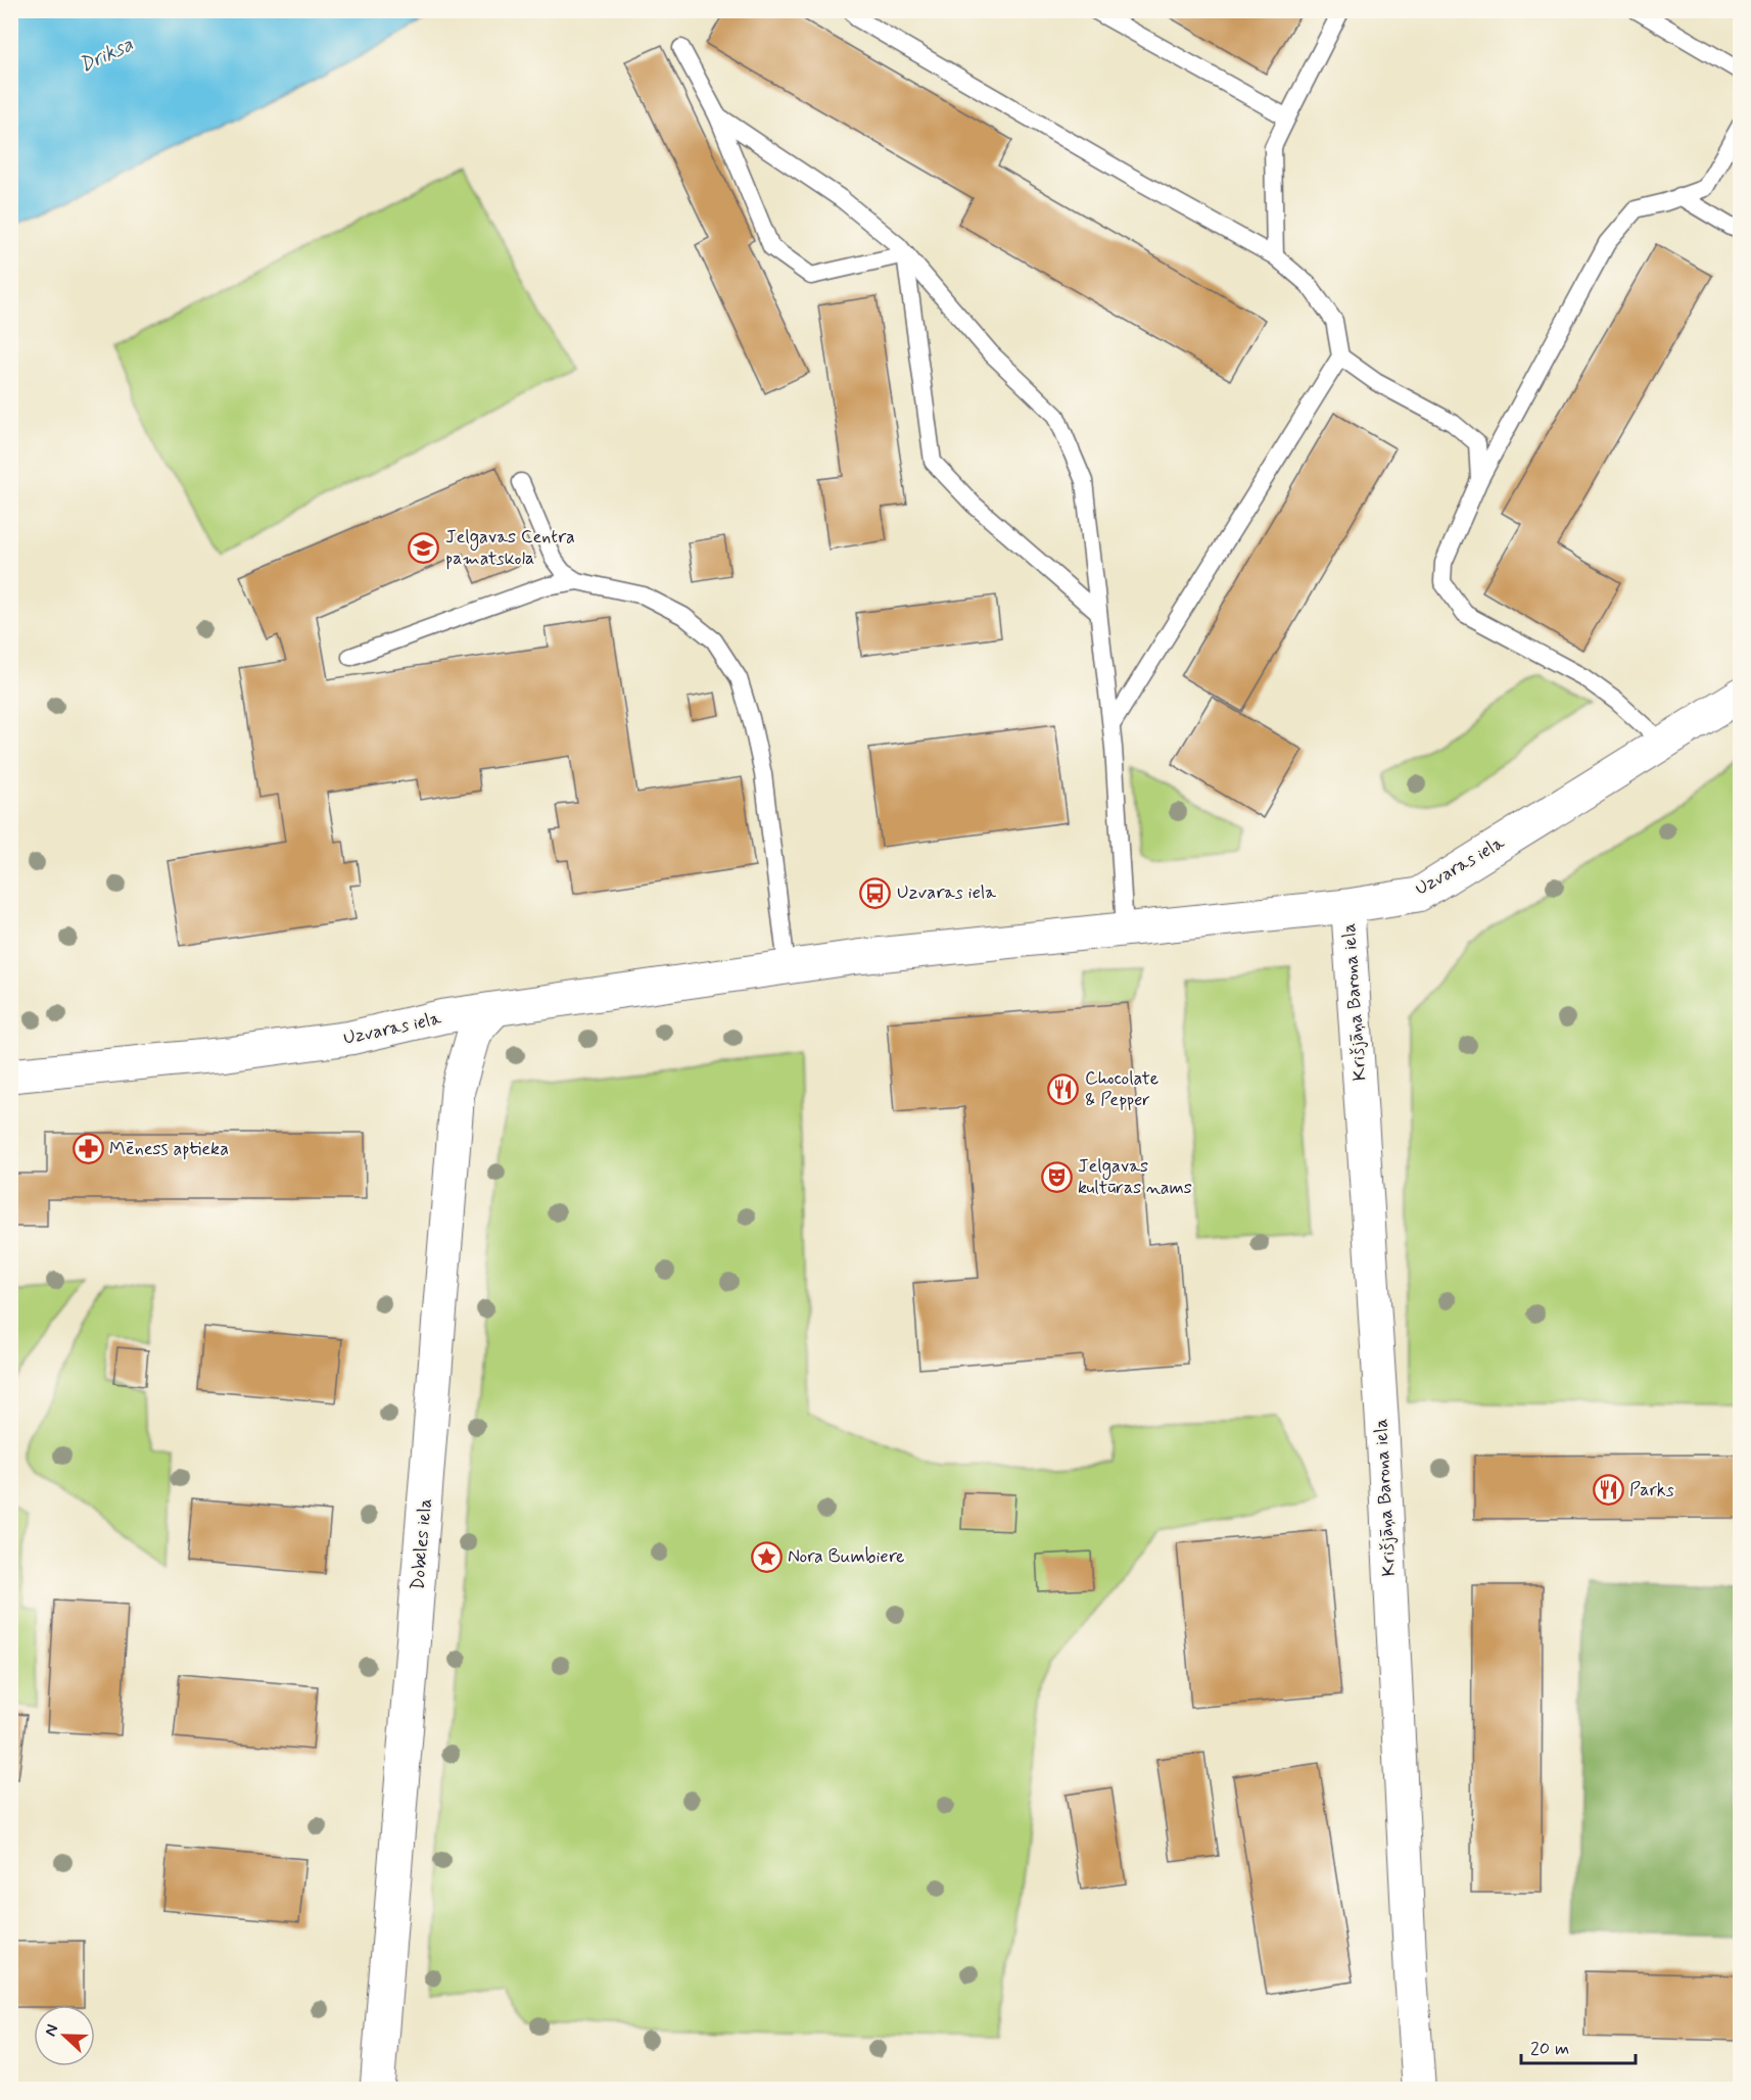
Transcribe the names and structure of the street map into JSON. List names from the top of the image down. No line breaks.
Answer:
{"streets":{"main road":["Uzvaras iela","Dobeles iela"],"street":["Krišjāņa Barona iela"]},"crossings":[["Uzvaras iela","Krišjāņa Barona iela"],["Uzvaras iela","Dobeles iela"]],"water":["Driksa"],"places":{"school or university":["Jelgavas Centra pamatskola"],"bus stop":["Uzvaras iela"],"restaurant":["Chocolate & Pepper","Parks"],"pharmacy":["Mēness aptieka"],"theatre":["Jelgavas kultūras nams"],"place":["Nora Bumbiere"]},"scale_bar":"20 m","north":"left"}
